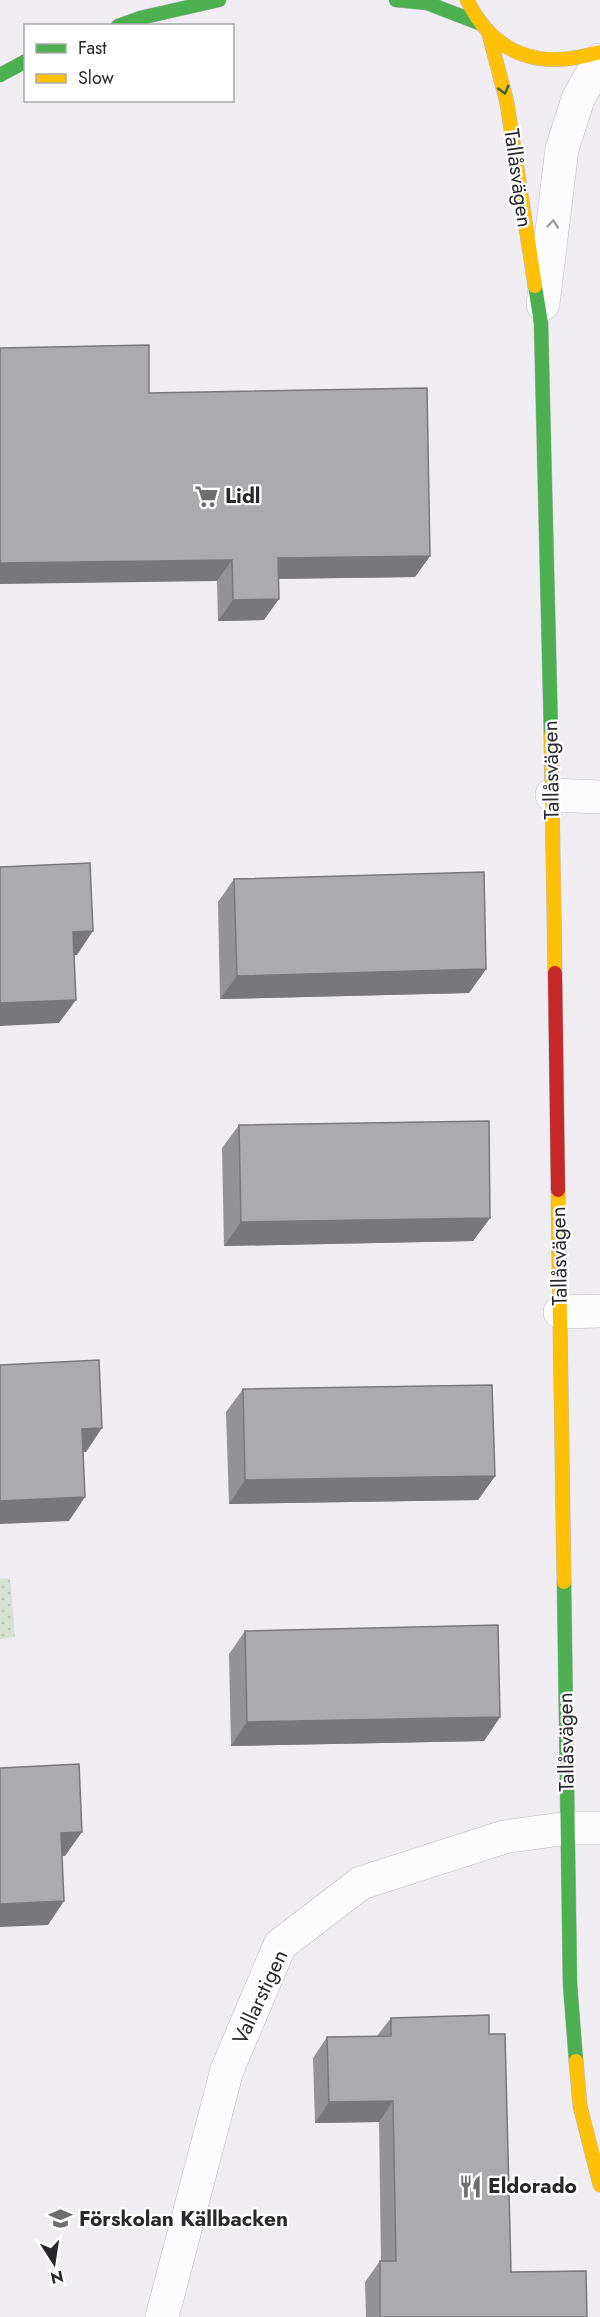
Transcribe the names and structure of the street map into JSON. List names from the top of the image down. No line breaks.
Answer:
{"streets":{"street":["Tallåsvägen","Vallarstigen"]},"crossings":[["Tallåsvägen","Vallarstigen"]],"places":{"supermarket":["Lidl"],"restaurant":["Eldorado"],"school or university":["Förskolan Källbacken"]},"legend":["Fast","Slow"],"north":"bottom"}
